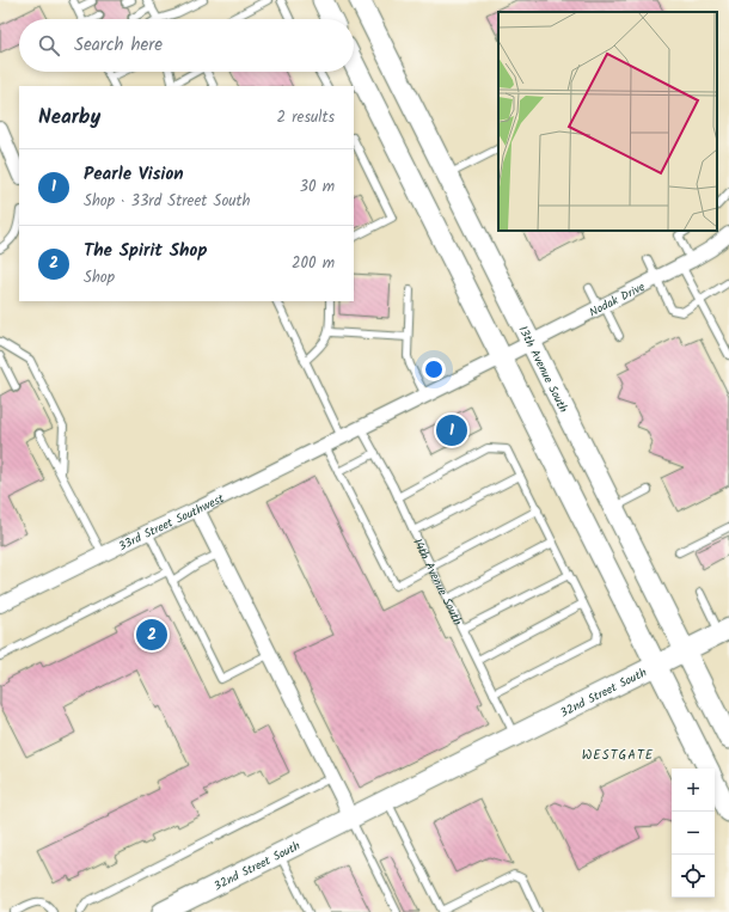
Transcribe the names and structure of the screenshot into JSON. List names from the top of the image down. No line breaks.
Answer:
{"streets":{"main road":["13th Avenue South","32nd Street South"],"street":["Nodak Drive","33rd Street Southwest"],"lane":["14th Avenue South"]},"crossings":[["Nodak Drive","13th Avenue South"],["Nodak Drive","33rd Street Southwest"],["13th Avenue South","32nd Street South"],["33rd Street Southwest","14th Avenue South"],["14th Avenue South","32nd Street South"]],"districts":["WESTGATE"],"page":{"search":"Search here","heading":["Nearby","2 results"],"list":[{"mark":"1","name":"Pearle Vision","note":"Shop · 33rd Street South","value":"30 m"},{"mark":"2","name":"The Spirit Shop","note":"Shop","value":"200 m"}],"pins":["1","2"],"map_buttons":["+","−"]}}
